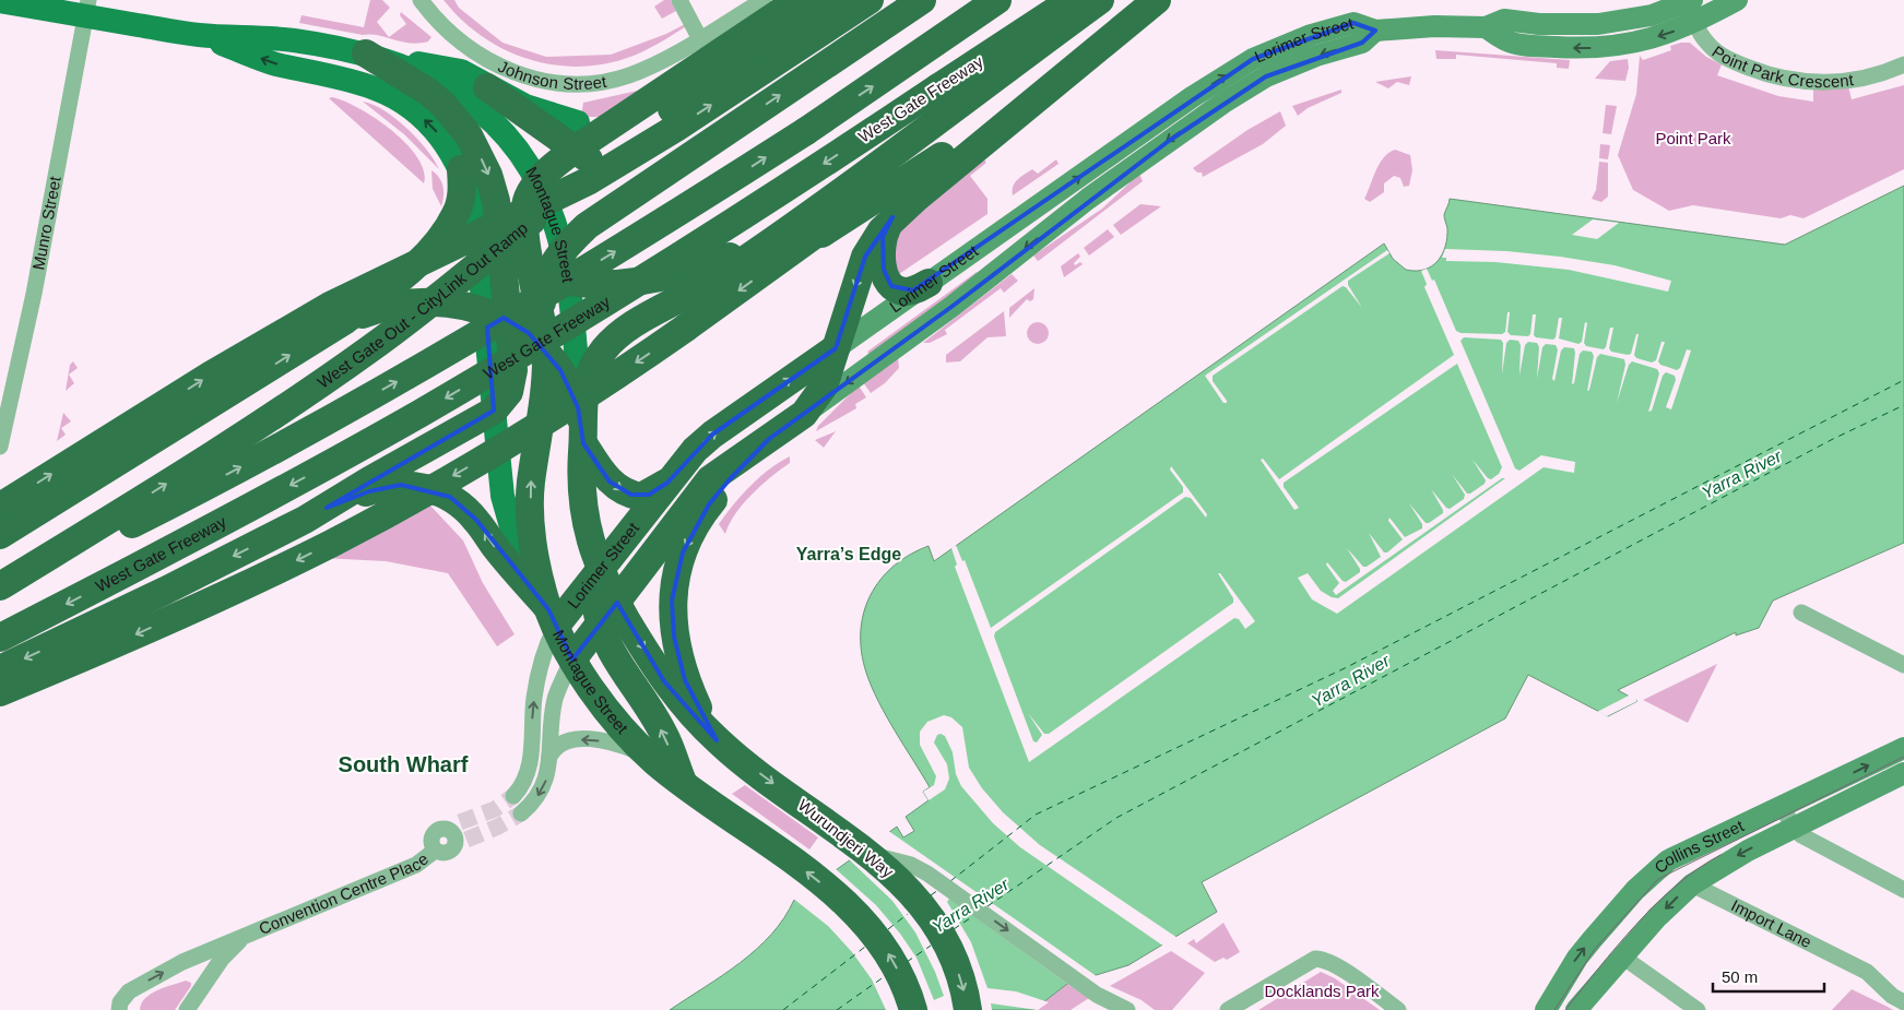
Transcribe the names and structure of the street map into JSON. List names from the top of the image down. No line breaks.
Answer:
{"streets":{"highway":["Lorimer Street","West Gate Freeway","Montague Street","West Gate Out - CityLink Out Ramp","Wurundjeri Way"],"main road":["Collins Street"],"street":["Point Park Crescent","Johnson Street","Munro Street","Convention Centre Place","Import Lane"]},"crossings":[["Lorimer Street","Point Park Crescent"],["Lorimer Street","Montague Street"],["Munro Street","Montague Street"],["Montague Street","Wurundjeri Way"],["Collins Street","Import Lane"]],"districts":["Yarra’s Edge","South Wharf"],"water":["Yarra River"],"parks":["Point Park","Docklands Park"],"scale_bar":"50 m"}
